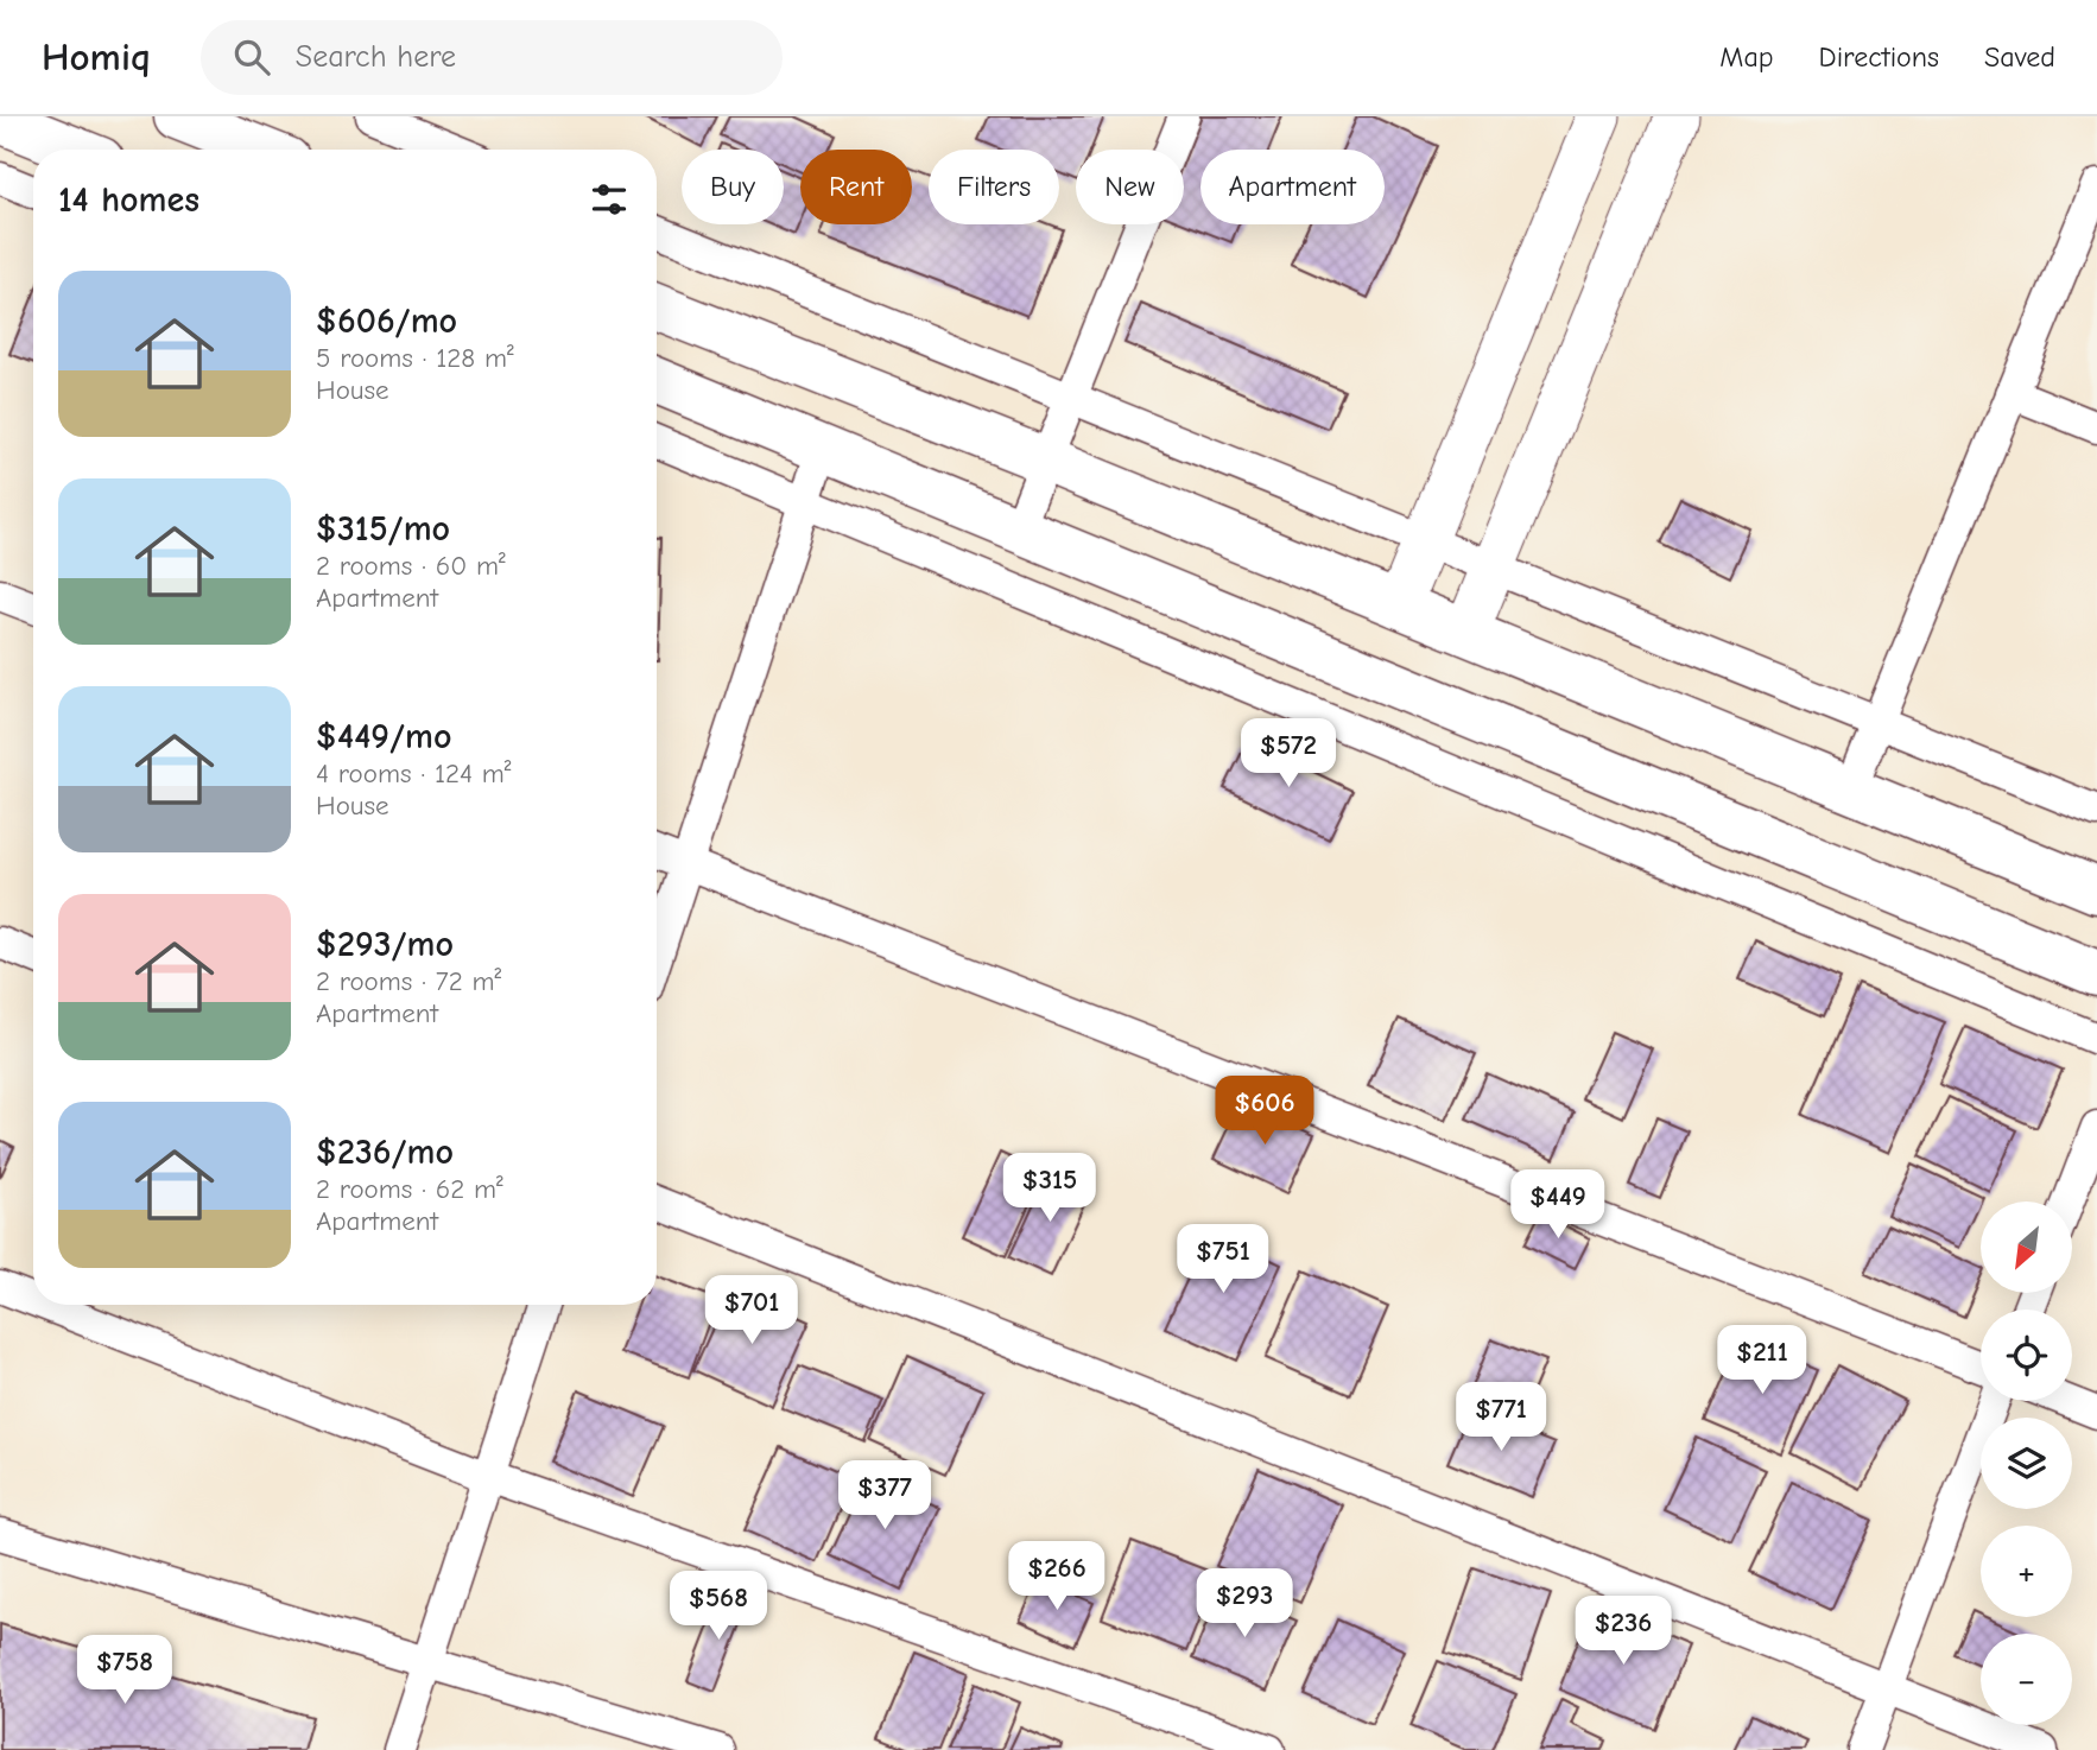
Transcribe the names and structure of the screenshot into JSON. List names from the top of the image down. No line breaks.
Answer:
{"north":"bottom left","page":{"header":"Homiq","search":"Search here","nav":["Map","Directions","Saved"],"chip":["Buy","Rent","Filters","New","Apartment"],"heading":"14 homes","list":[{"name":"$606/mo","note":"5 rooms · 128 m² · House"},{"name":"$315/mo","note":"2 rooms · 60 m² · Apartment"},{"name":"$449/mo","note":"4 rooms · 124 m² · House"},{"name":"$293/mo","note":"2 rooms · 72 m² · Apartment"},{"name":"$236/mo","note":"2 rooms · 62 m² · Apartment"}],"price":["$572","$606","$315","$449","$751","$701","$211","$771","$377","$266","$293","$568","$236","$758"],"map_buttons":["+","−"]}}
